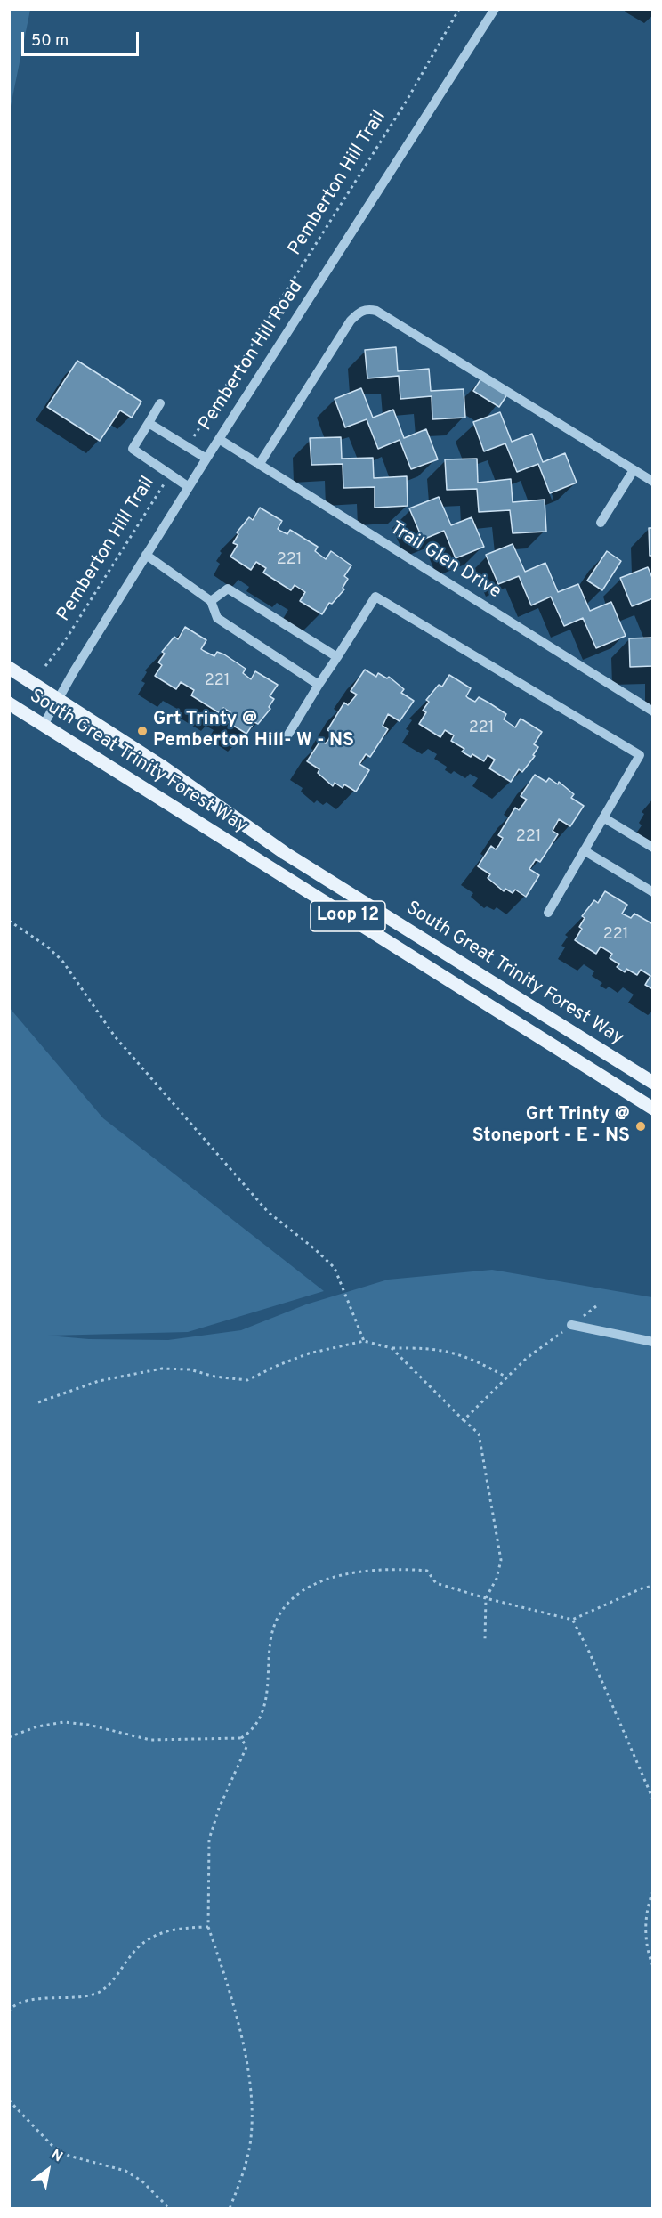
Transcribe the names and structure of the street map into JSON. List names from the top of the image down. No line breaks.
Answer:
{"streets":{"main road":["South Great Trinity Forest Way","Loop 12"],"street":["Pemberton Hill Road","Trail Glen Drive"],"path":["Pemberton Hill Trail"]},"crossings":[["Pemberton Hill Road","Trail Glen Drive"],["Pemberton Hill Road","South Great Trinity Forest Way"]],"places":["Grt Trinty @ Pemberton Hill- W - NS","Grt Trinty @ Stoneport - E - NS"],"house_numbers":["221","221","221","221","221"],"scale_bar":"50 m","north":"top right"}
